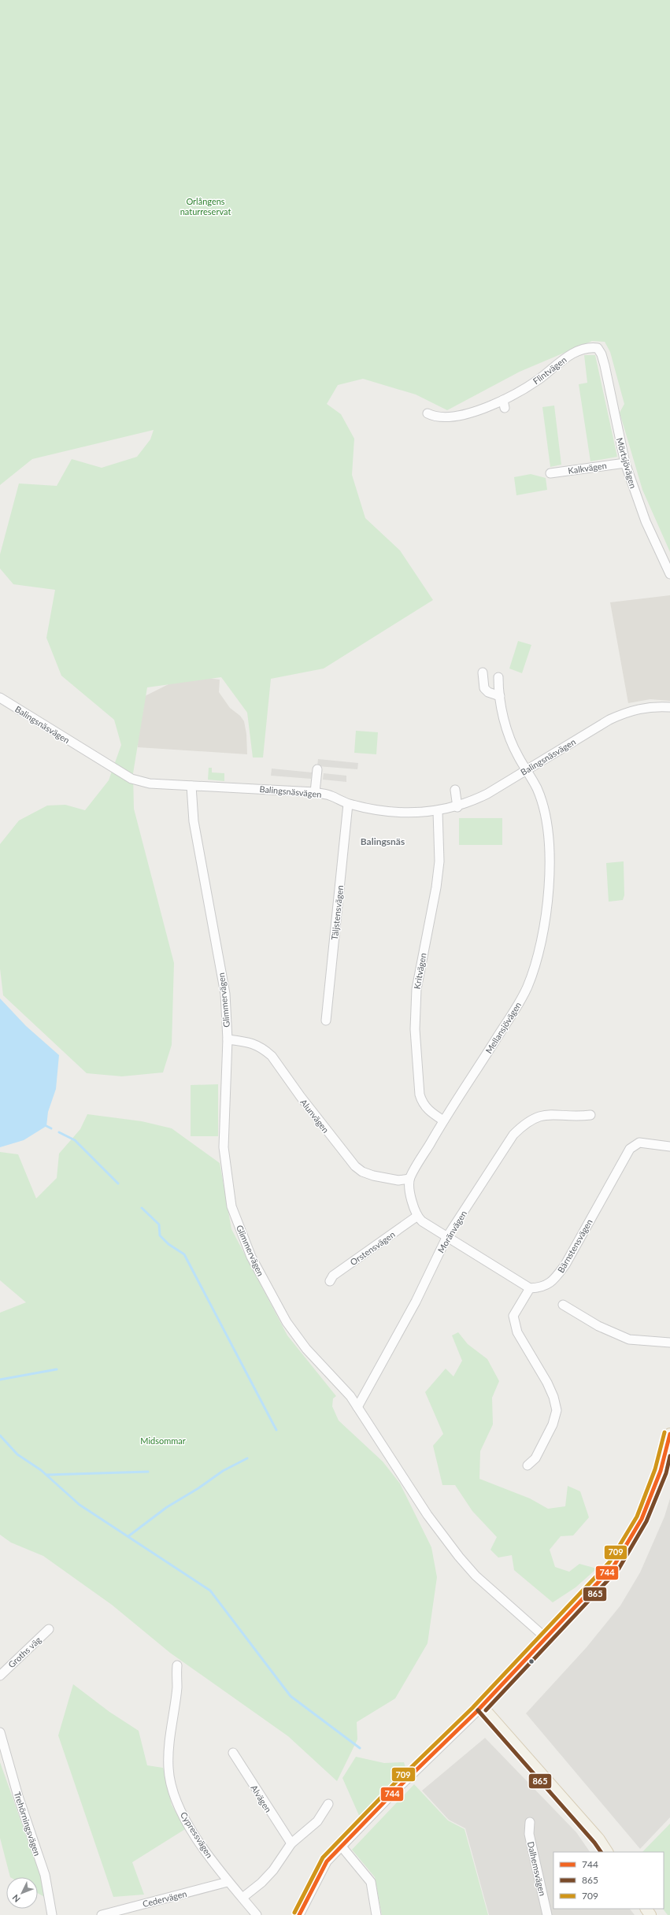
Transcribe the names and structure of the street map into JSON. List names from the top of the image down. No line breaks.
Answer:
{"streets":{"street":["Flintvägen","Mörtsjövägen","Kalkvägen","Balingsnäsvägen","Täljstensvägen","Kritvägen","Glimmervägen","Mellansjövägen","Alunvägen","Moränvägen","Bärnstensvägen","Orstensvägen","Groths väg","Alvägen","Trehörningsvägen","Cypressvägen","Dalhemsvägen","Cedervägen"]},"crossings":[["Flintvägen","Mörtsjövägen"],["Mörtsjövägen","Kalkvägen"],["Balingsnäsvägen","Täljstensvägen"],["Balingsnäsvägen","Kritvägen"],["Balingsnäsvägen","Glimmervägen"],["Balingsnäsvägen","Mellansjövägen"],["Kritvägen","Mellansjövägen"],["Glimmervägen","Alunvägen"],["Glimmervägen","Moränvägen"],["Mellansjövägen","Alunvägen"],["Cypressvägen","Cedervägen"]],"districts":["Balingsnäs"],"parks":["Orlångens naturreservat","Midsommar"],"lines":["transit line 709","transit line 744","transit line 865"],"legend":["744","865","709"],"north":"bottom left"}
